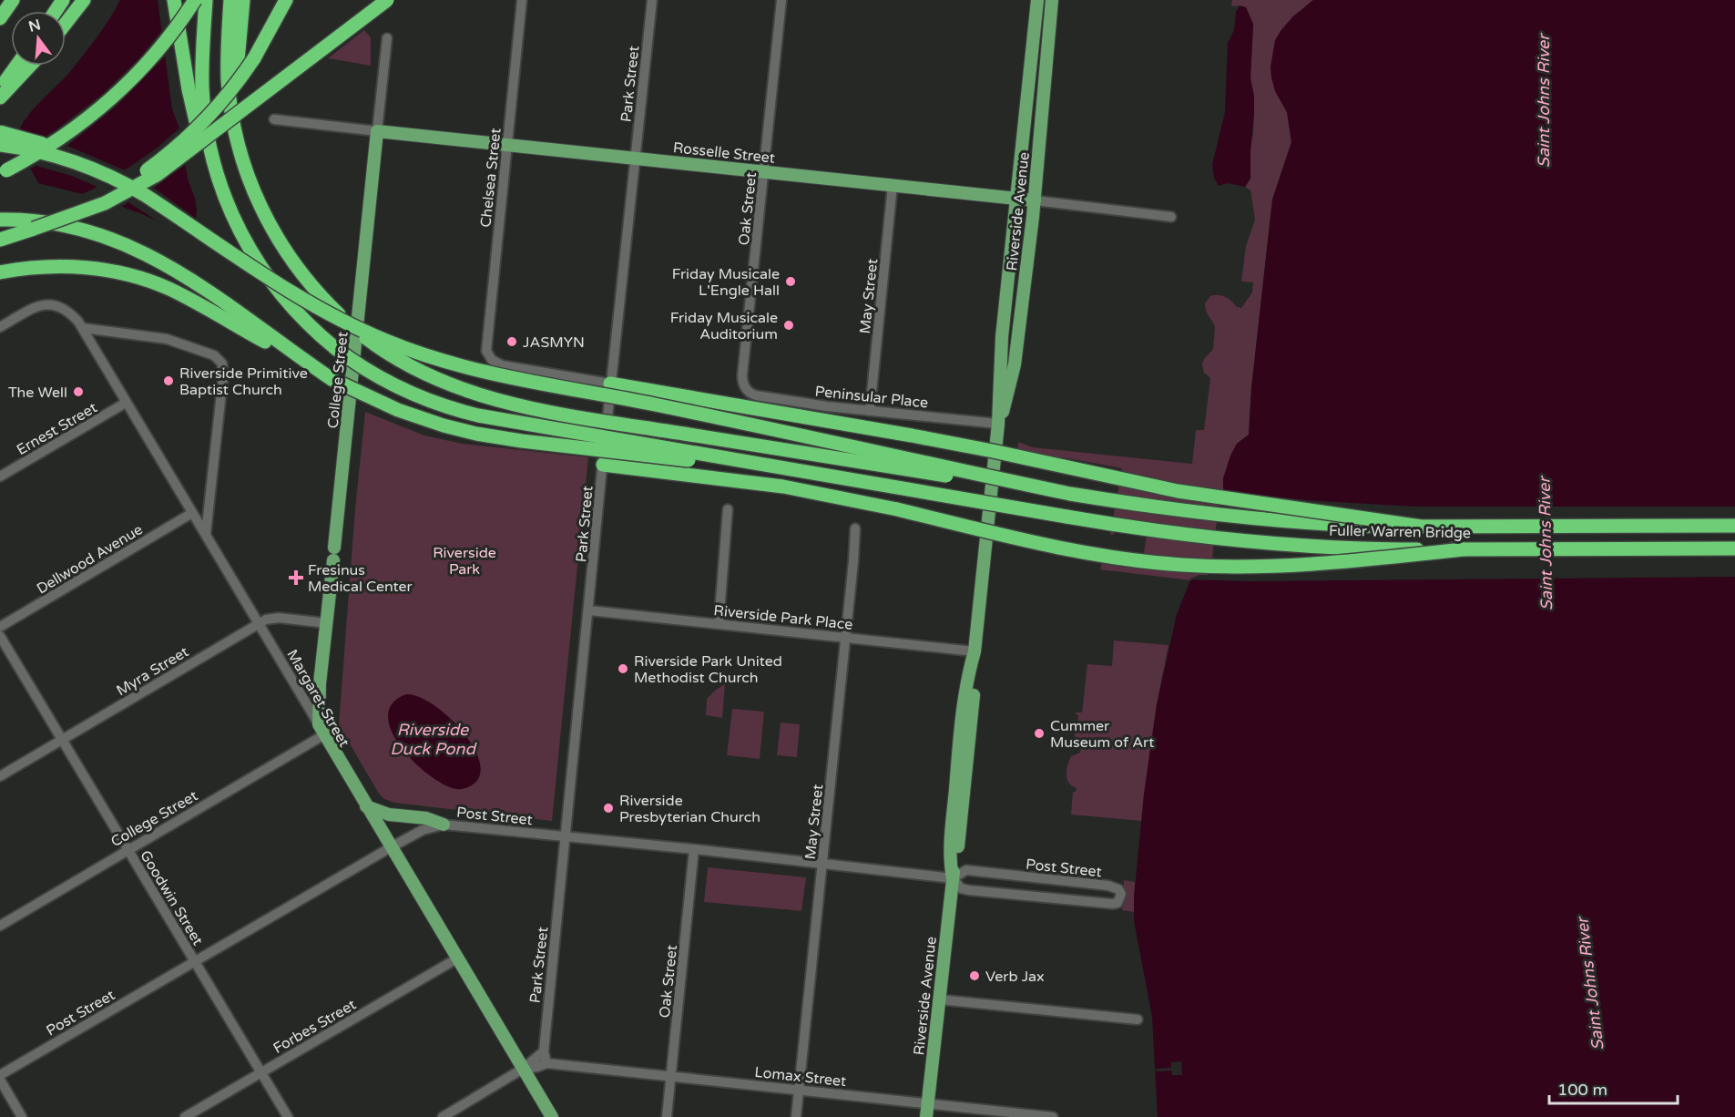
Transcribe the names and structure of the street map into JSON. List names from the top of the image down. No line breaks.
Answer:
{"streets":{"highway":["Fuller Warren Bridge"],"main road":["Rosselle Street","Riverside Avenue","College Street","Margaret Street"],"street":["Park Street","Chelsea Street","Oak Street","May Street","Peninsular Place","Ernest Street","Dellwood Avenue","Riverside Park Place","Myra Street","Post Street","Goodwin Street","Forbes Street","Lomax Street"]},"crossings":[["Park Street","Rosselle Street"],["Park Street","Chelsea Street"],["Park Street","Riverside Park Place"],["Park Street","Post Street"],["Park Street","Lomax Street"],["Rosselle Street","Chelsea Street"],["Rosselle Street","Oak Street"],["Rosselle Street","Riverside Avenue"],["Rosselle Street","May Street"],["Rosselle Street","College Street"],["Oak Street","Peninsular Place"],["Oak Street","Post Street"],["Oak Street","Lomax Street"],["Riverside Avenue","Peninsular Place"],["Riverside Avenue","Riverside Park Place"],["Riverside Avenue","Post Street"],["Riverside Avenue","Lomax Street"],["May Street","Peninsular Place"],["May Street","Riverside Park Place"],["May Street","Post Street"],["May Street","Lomax Street"],["College Street","Myra Street"],["College Street","Margaret Street"],["College Street","Goodwin Street"],["Ernest Street","Margaret Street"],["Dellwood Avenue","Margaret Street"],["Myra Street","Margaret Street"],["Myra Street","Goodwin Street"],["Margaret Street","Post Street"],["Margaret Street","Forbes Street"],["Post Street","Goodwin Street"],["Goodwin Street","Forbes Street"]],"water":["Saint Johns River","Riverside Duck Pond"],"parks":["Riverside Park"],"places":{"other":["Friday Musicale L'Engle Hall","Friday Musicale Auditorium","JASMYN","Riverside Primitive Baptist Church","The Well","Riverside Park United Methodist Church","Cummer Museum of Art","Riverside Presbyterian Church","Verb Jax"],"health":["Fresinus Medical Center"]},"scale_bar":"100 m","north":"top"}
